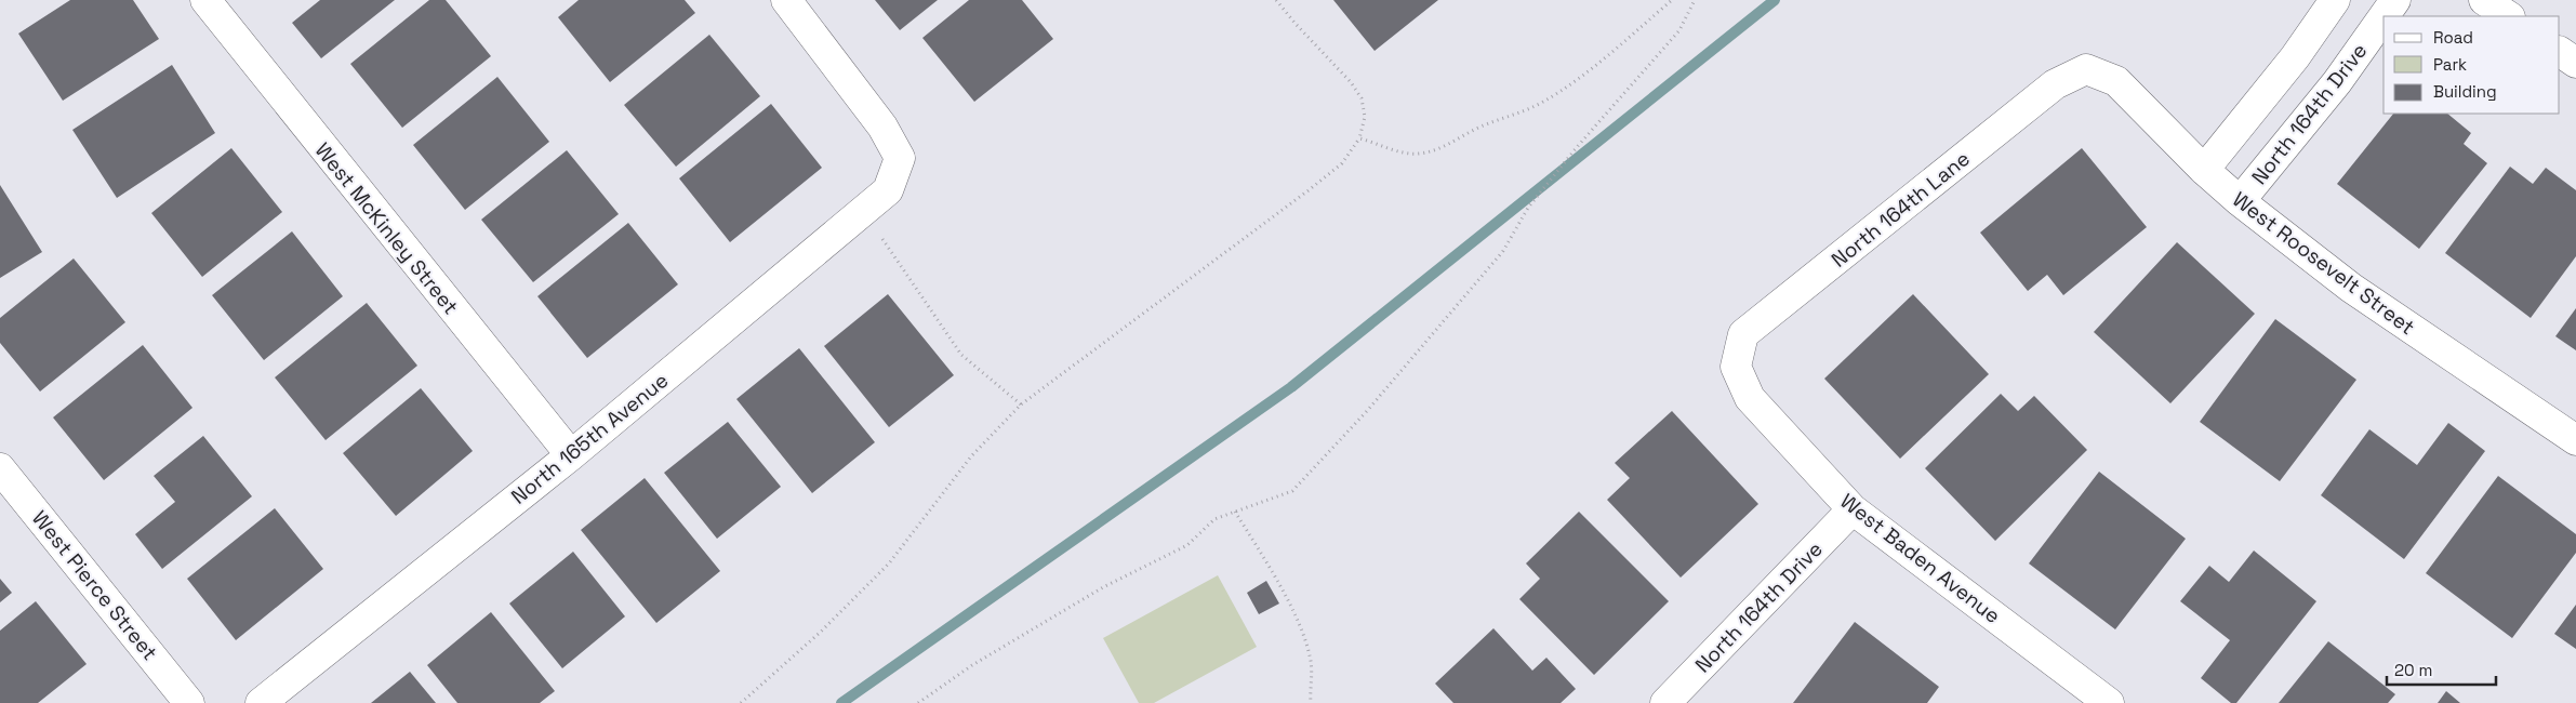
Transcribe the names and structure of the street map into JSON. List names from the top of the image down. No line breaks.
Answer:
{"streets":{"street":["North 164th Drive","North 164th Lane","West McKinley Street","West Roosevelt Street","North 165th Avenue","West Baden Avenue","West Pierce Street"]},"crossings":[["North 164th Drive","West Roosevelt Street"],["North 164th Drive","West Baden Avenue"],["North 164th Lane","West Roosevelt Street"],["North 164th Lane","West Baden Avenue"],["West McKinley Street","North 165th Avenue"]],"legend":["Road","Park","Building"],"scale_bar":"20 m"}
